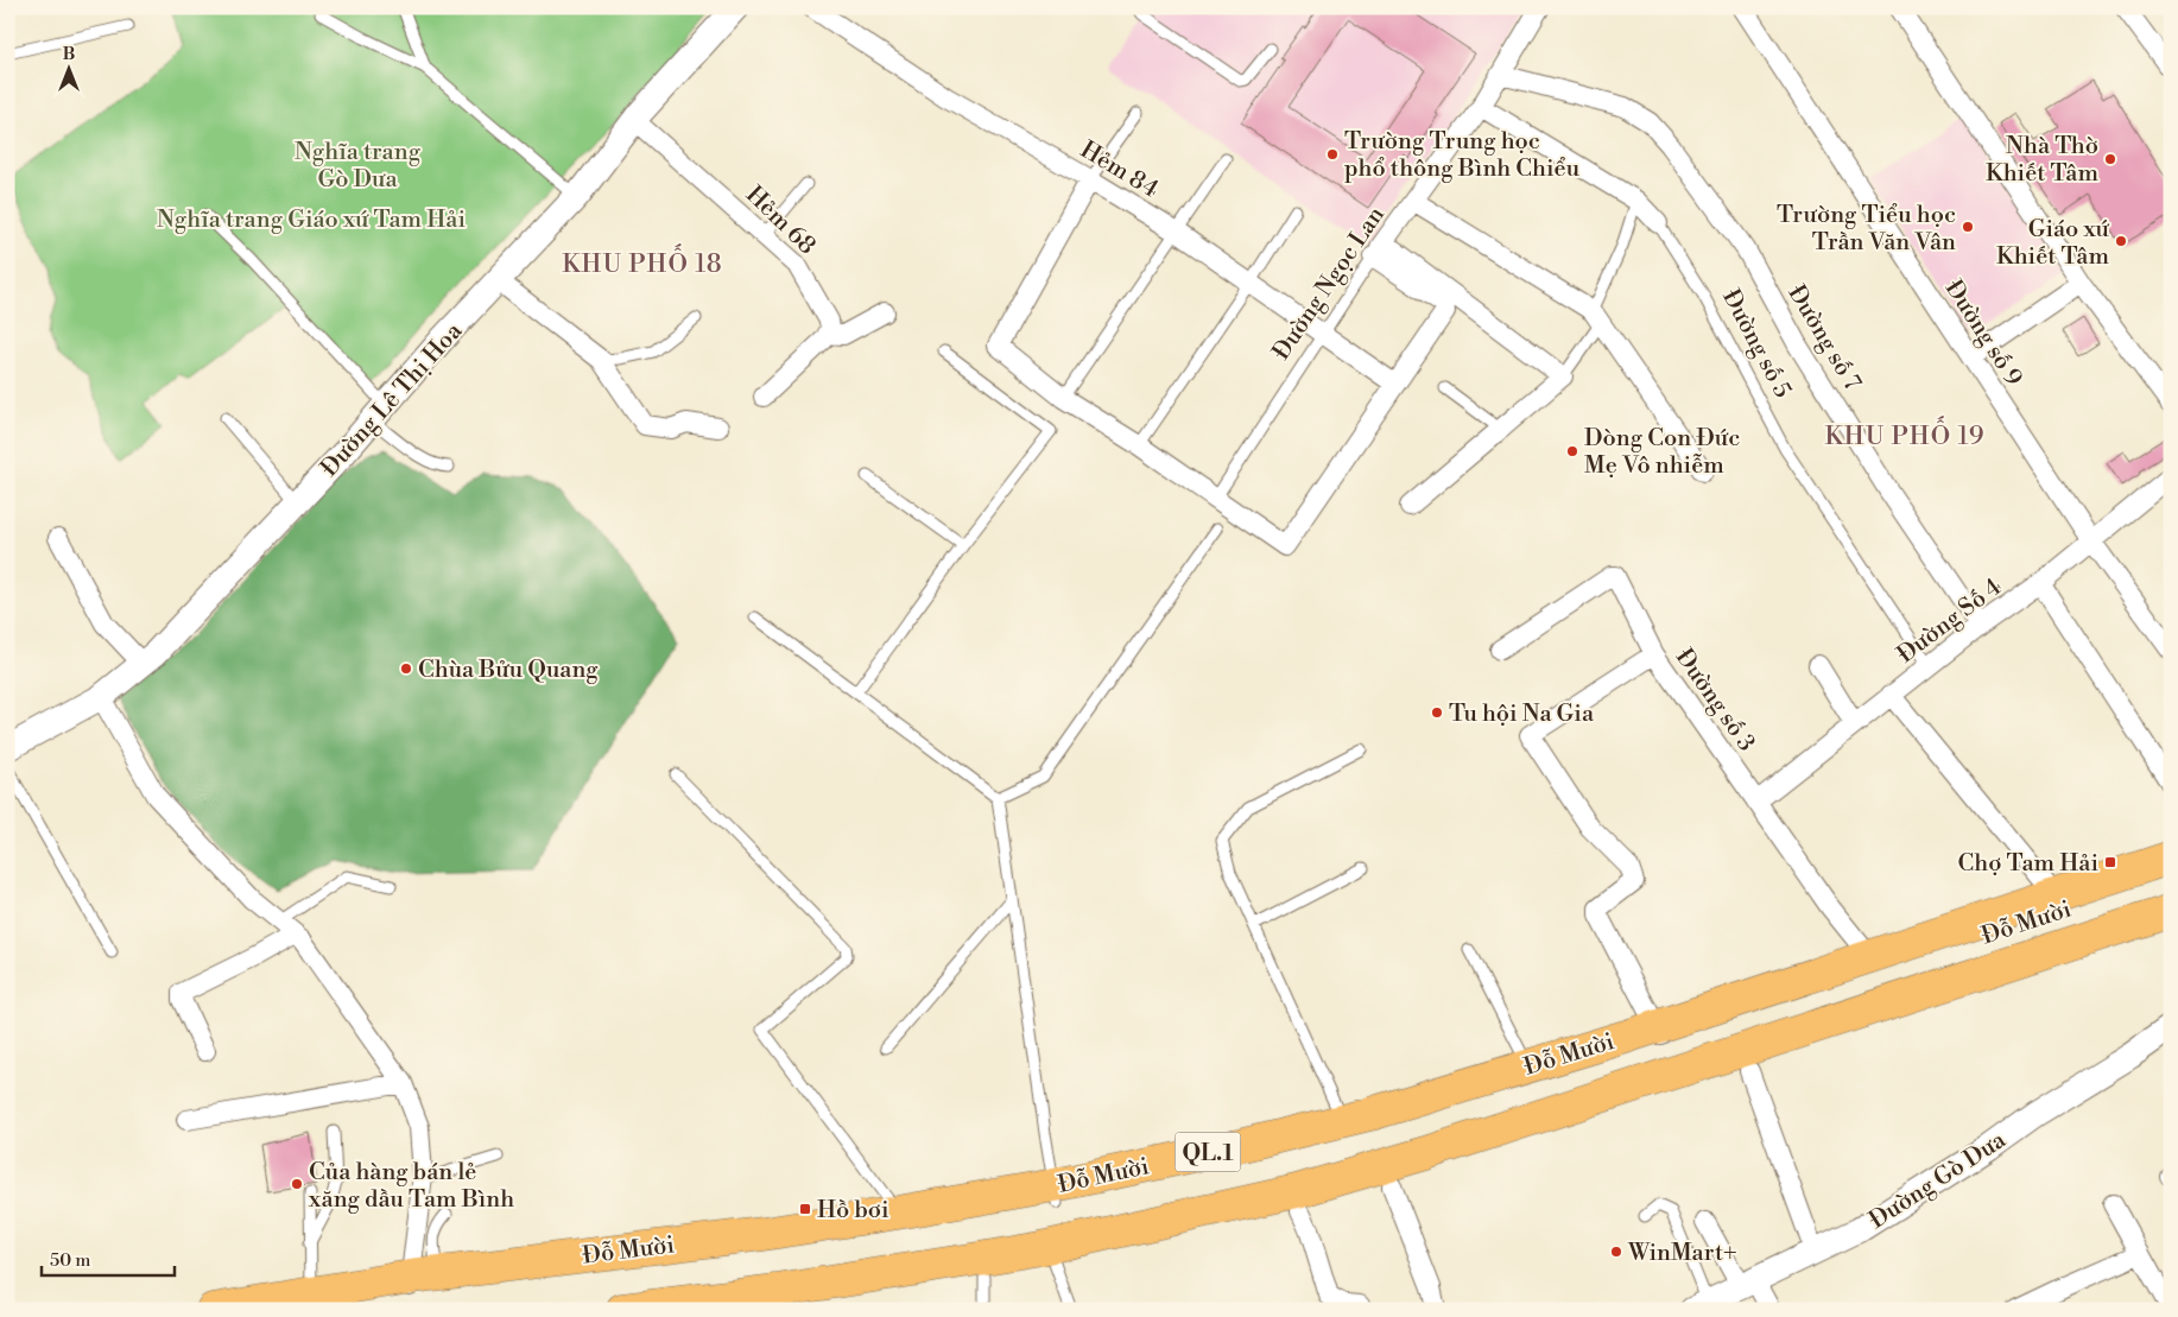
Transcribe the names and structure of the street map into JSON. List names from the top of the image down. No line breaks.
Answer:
{"streets":{"highway":["Đỗ Mười","QL.1"],"street":["Hẻm 84","Hẻm 68","Đường Ngọc Lan","Đường số 9","Đường số 7","Đường số 5","Đường Lê Thị Hoa","Đường Số 4","Đường số 3","Đường Gò Dưa"]},"crossings":[["Hẻm 84","Đường Ngọc Lan"],["Hẻm 68","Đường Lê Thị Hoa"],["Đường Ngọc Lan","Đường số 7"],["Đường Ngọc Lan","Đường số 5"],["Đường số 9","Đường Số 4"],["Đường số 7","Đường Số 4"],["Đường số 5","Đường Số 4"],["Đường Số 4","Đường số 3"],["Đường số 3","Đỗ Mười"]],"districts":["KHU PHỐ 18","KHU PHỐ 19"],"parks":["Nghĩa trang Gò Dưa","Nghĩa trang Giáo xứ Tam Hải"],"places":{"other":["Trường Trung học phổ thông Bình Chiểu","Nhà Thờ Khiết Tâm","Trường Tiểu học Trần Văn Vân","Giáo xứ Khiết Tâm","Dòng Con Đức Mẹ Vô nhiễm","Chùa Bửu Quang","Tu hội Na Gia","Của hàng bán lẻ xăng dầu Tam Bình","WinMart+"],"transit":["Chợ Tam Hải","Hồ bơi"]},"scale_bar":"50 m","north":"top"}
